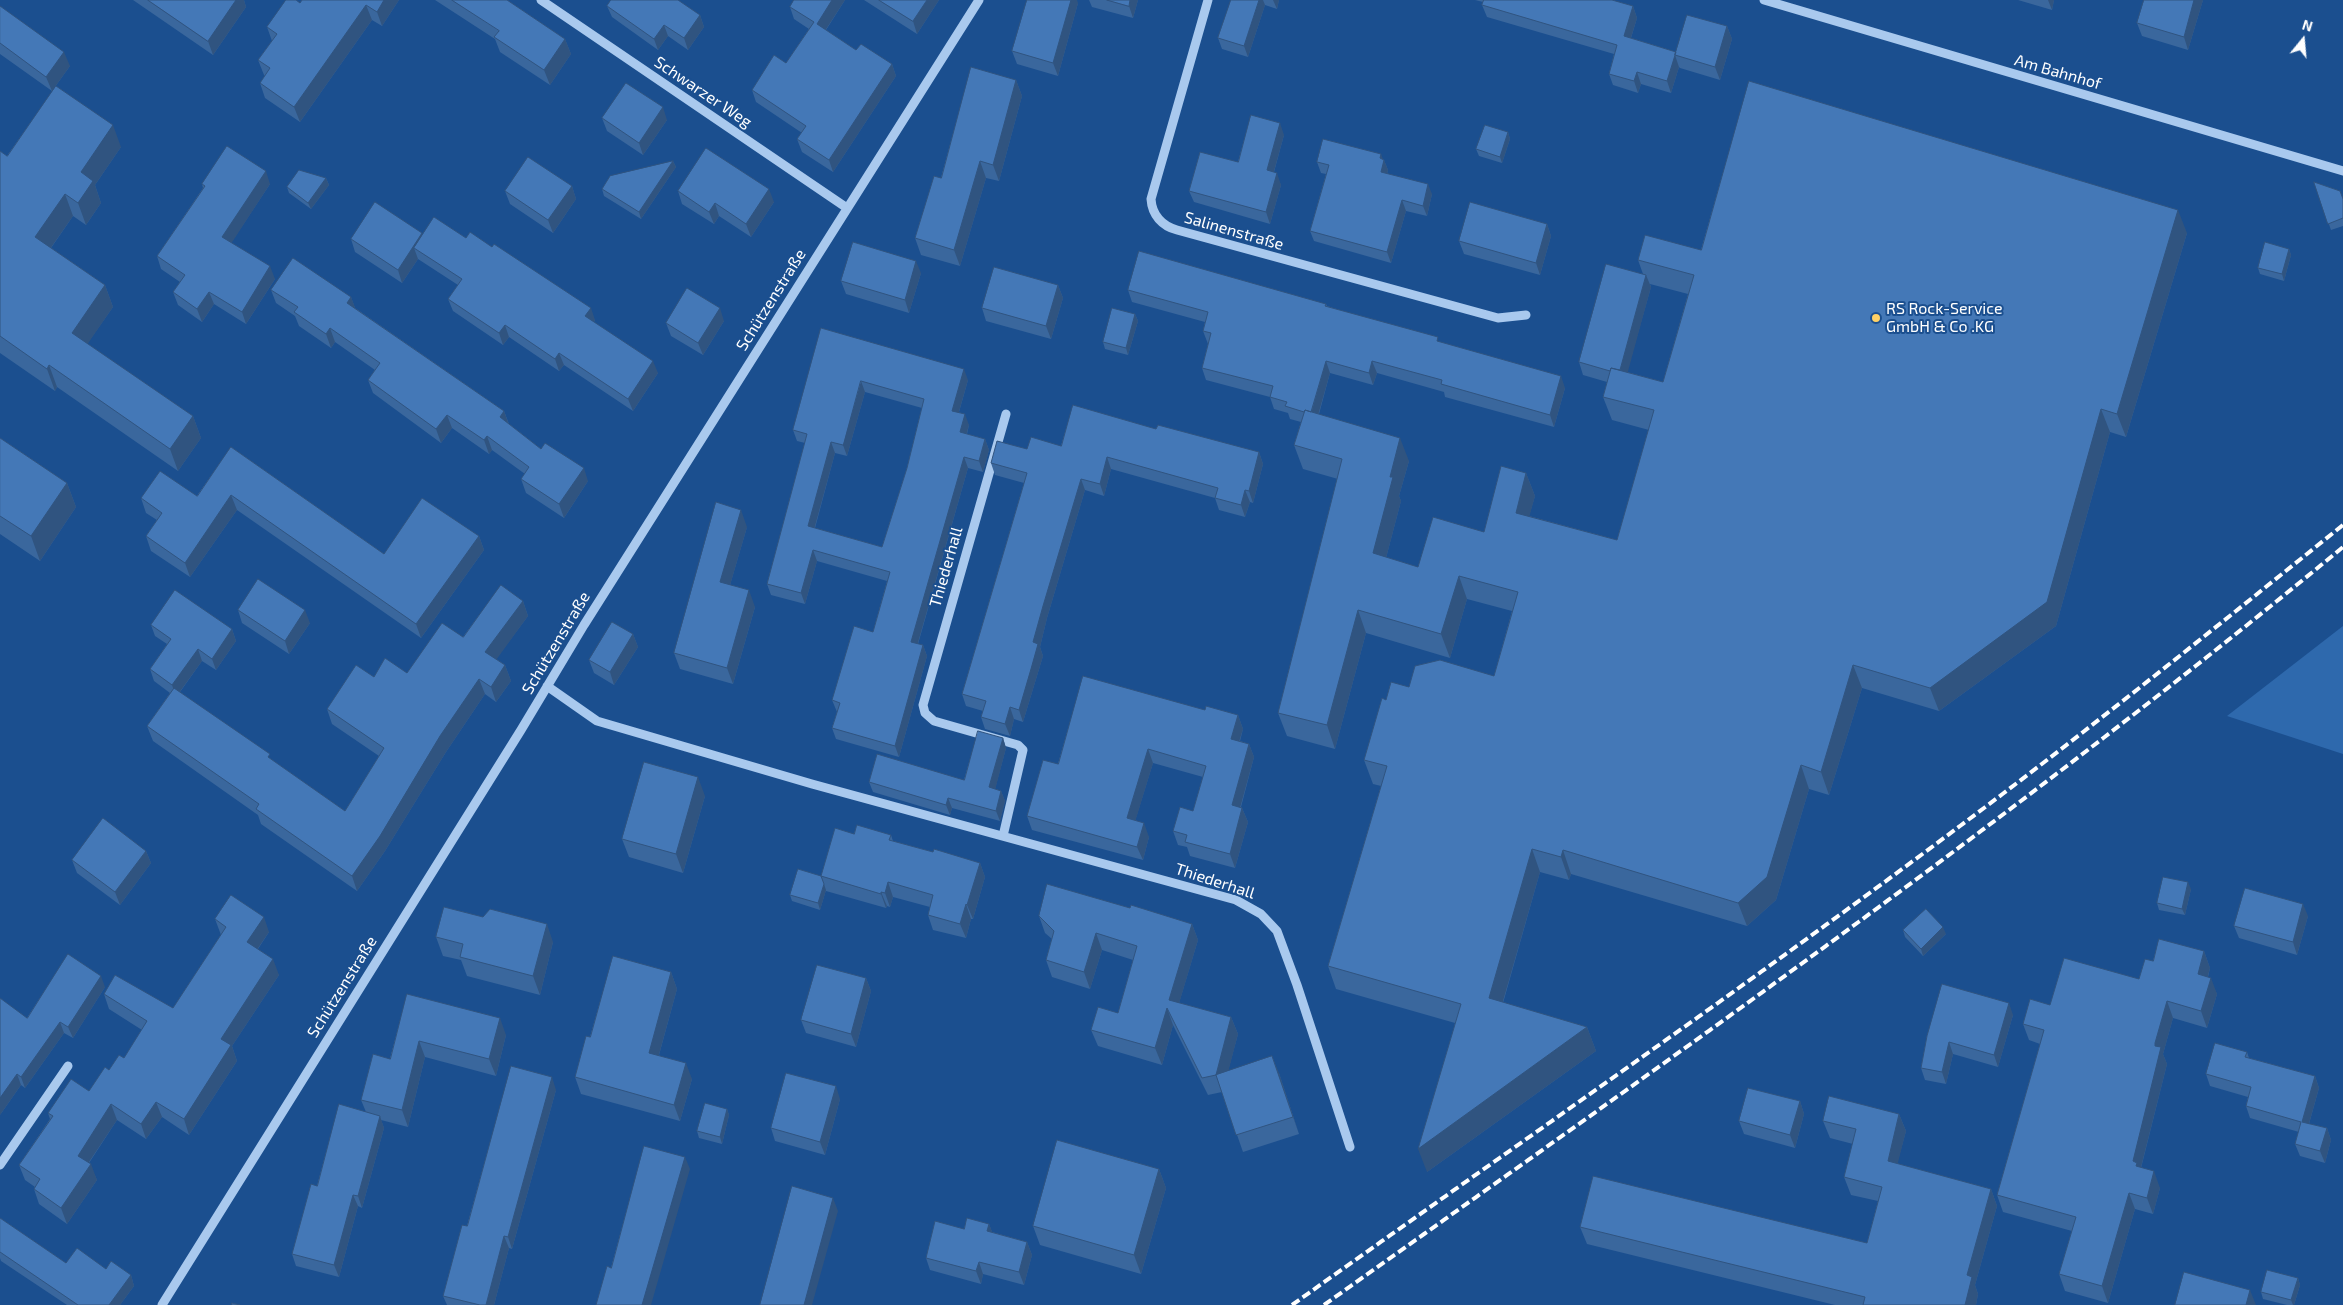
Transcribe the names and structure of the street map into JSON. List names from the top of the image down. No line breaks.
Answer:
{"streets":{"street":["Am Bahnhof","Schwarzer Weg","Salinenstraße","Schützenstraße","Thiederhall"]},"crossings":[["Schwarzer Weg","Schützenstraße"],["Schützenstraße","Thiederhall"]],"places":["RS Rock-Service GmbH & Co .KG"],"north":"top"}
